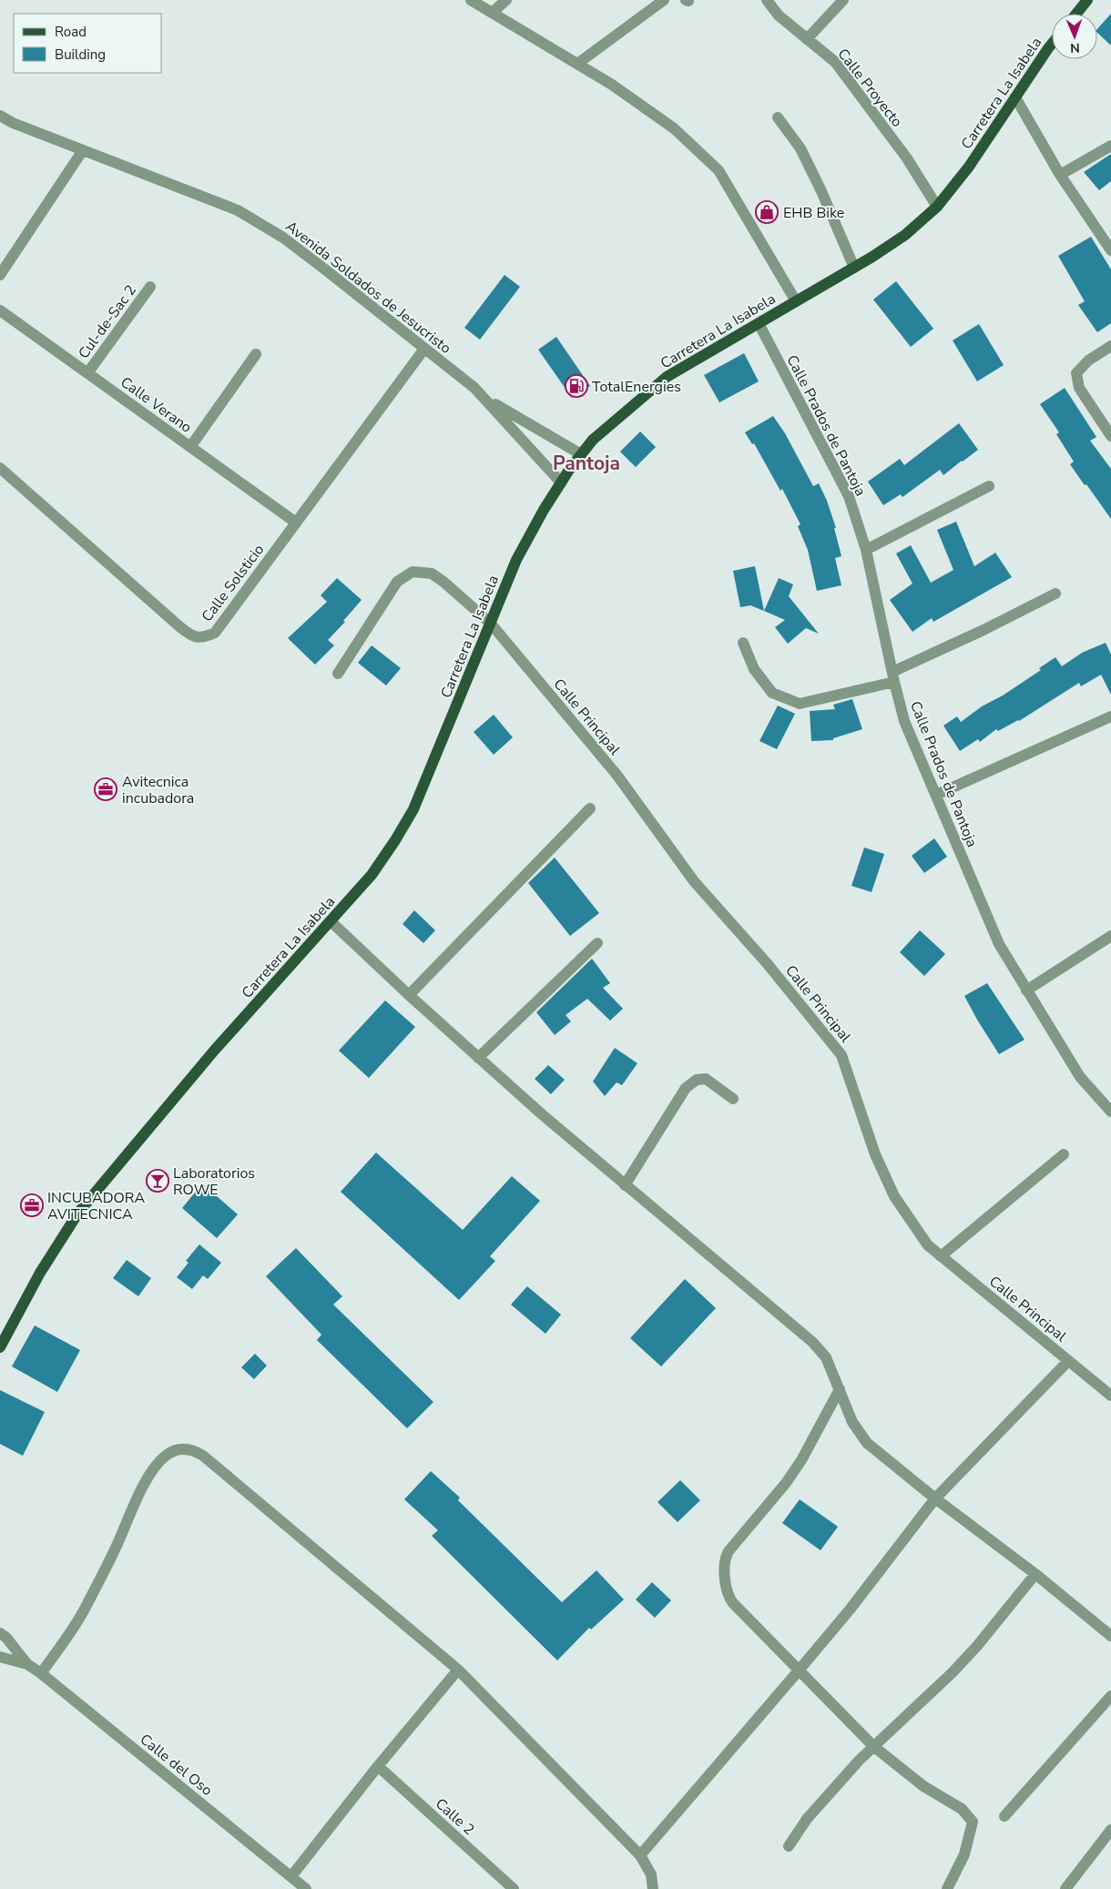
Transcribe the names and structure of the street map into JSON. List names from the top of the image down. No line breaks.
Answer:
{"streets":{"main road":["Carretera La Isabela"],"street":["Calle Proyecto","Avenida Soldados de Jesucristo","Cul-de-Sac 2","Calle Verano","Calle Prados de Pantoja","Calle Solsticio","Calle Principal","Calle del Oso","Calle 2"]},"crossings":[["Calle Proyecto","Carretera La Isabela"],["Carretera La Isabela","Avenida Soldados de Jesucristo"],["Carretera La Isabela","Calle Prados de Pantoja"],["Carretera La Isabela","Calle Principal"],["Avenida Soldados de Jesucristo","Calle Solsticio"],["Cul-de-Sac 2","Calle Verano"],["Calle Verano","Calle Solsticio"]],"districts":["Pantoja"],"places":{"shop":["EHB Bike"],"fuel station":["TotalEnergies"],"office":["Avitecnica incubadora","INCUBADORA AVITECNICA"],"bar":["Laboratorios ROWE"]},"legend":["Road","Building"],"north":"bottom"}
